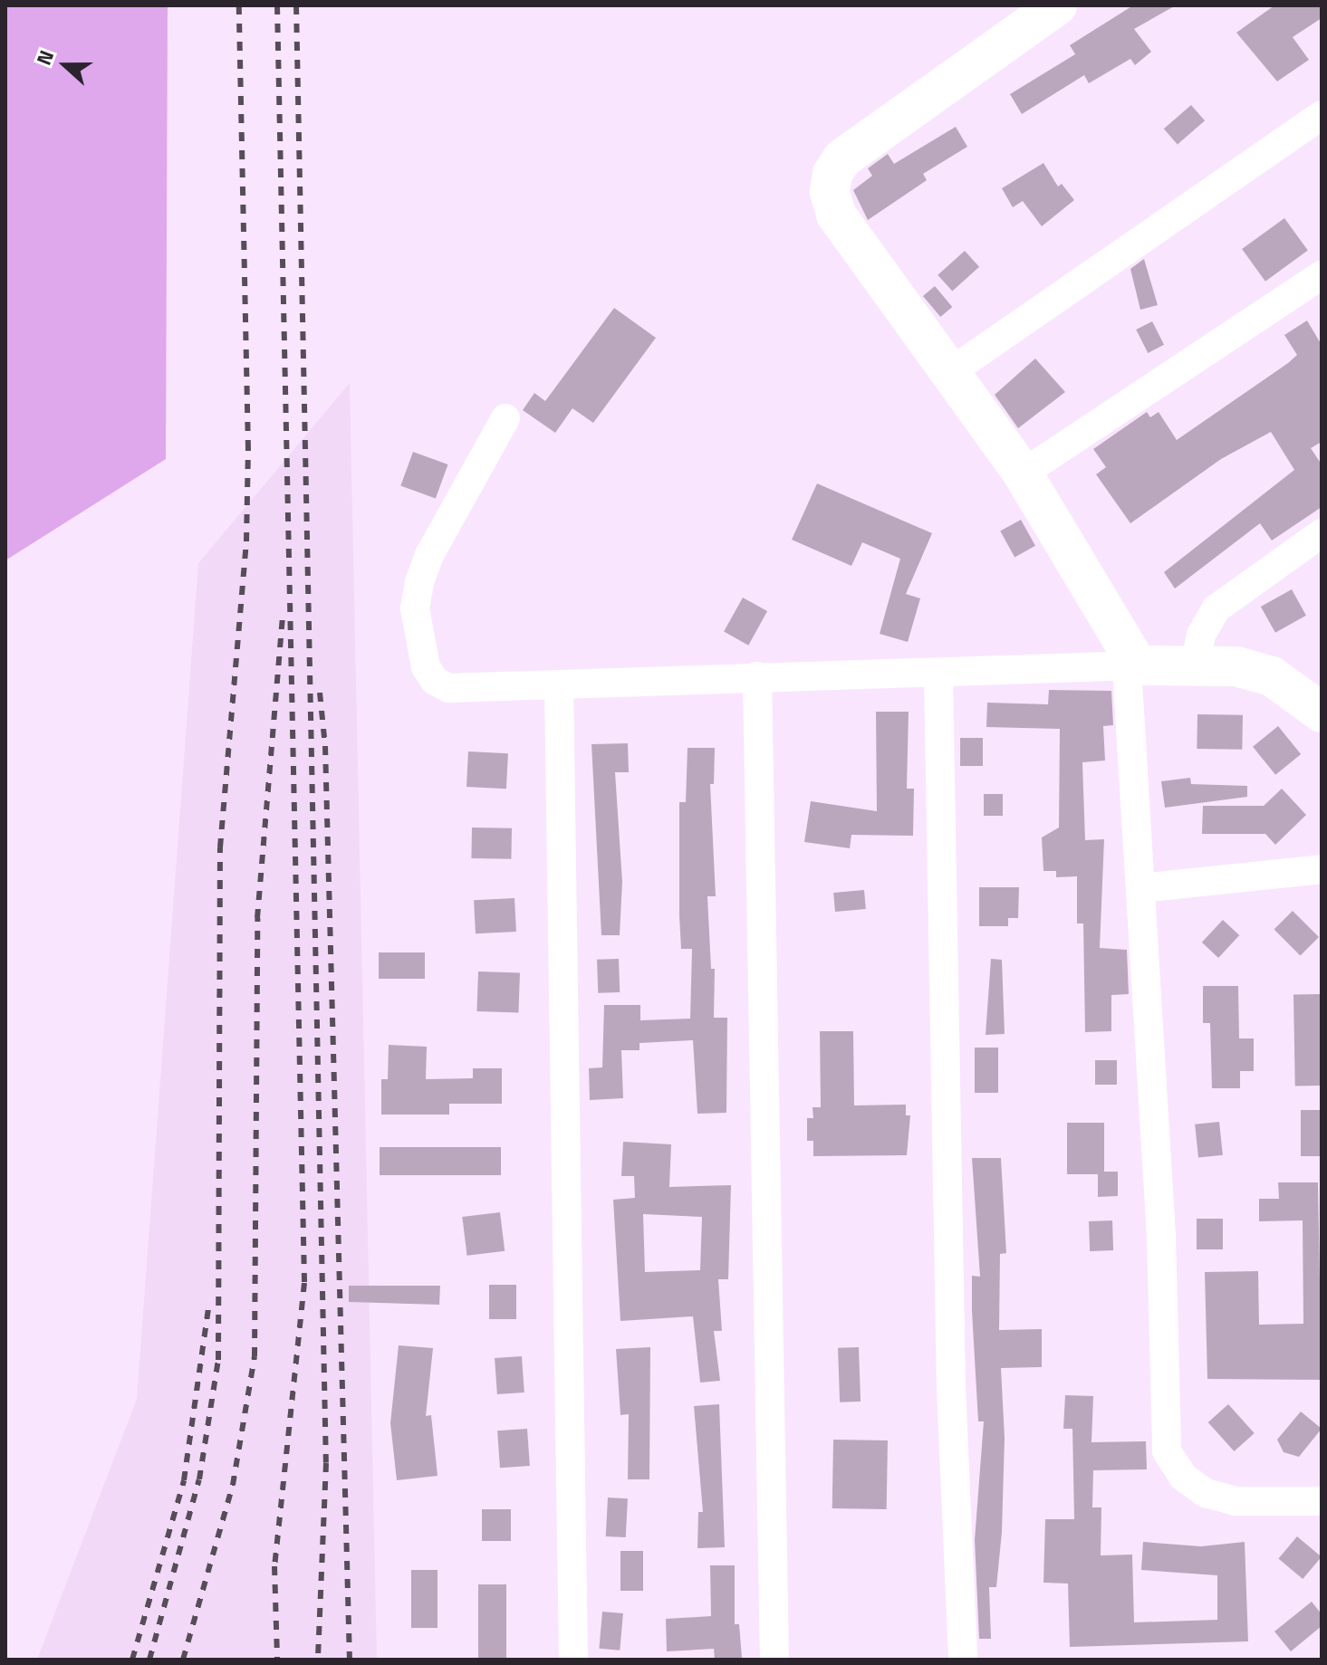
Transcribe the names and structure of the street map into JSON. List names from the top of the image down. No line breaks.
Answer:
{"north":"left"}
